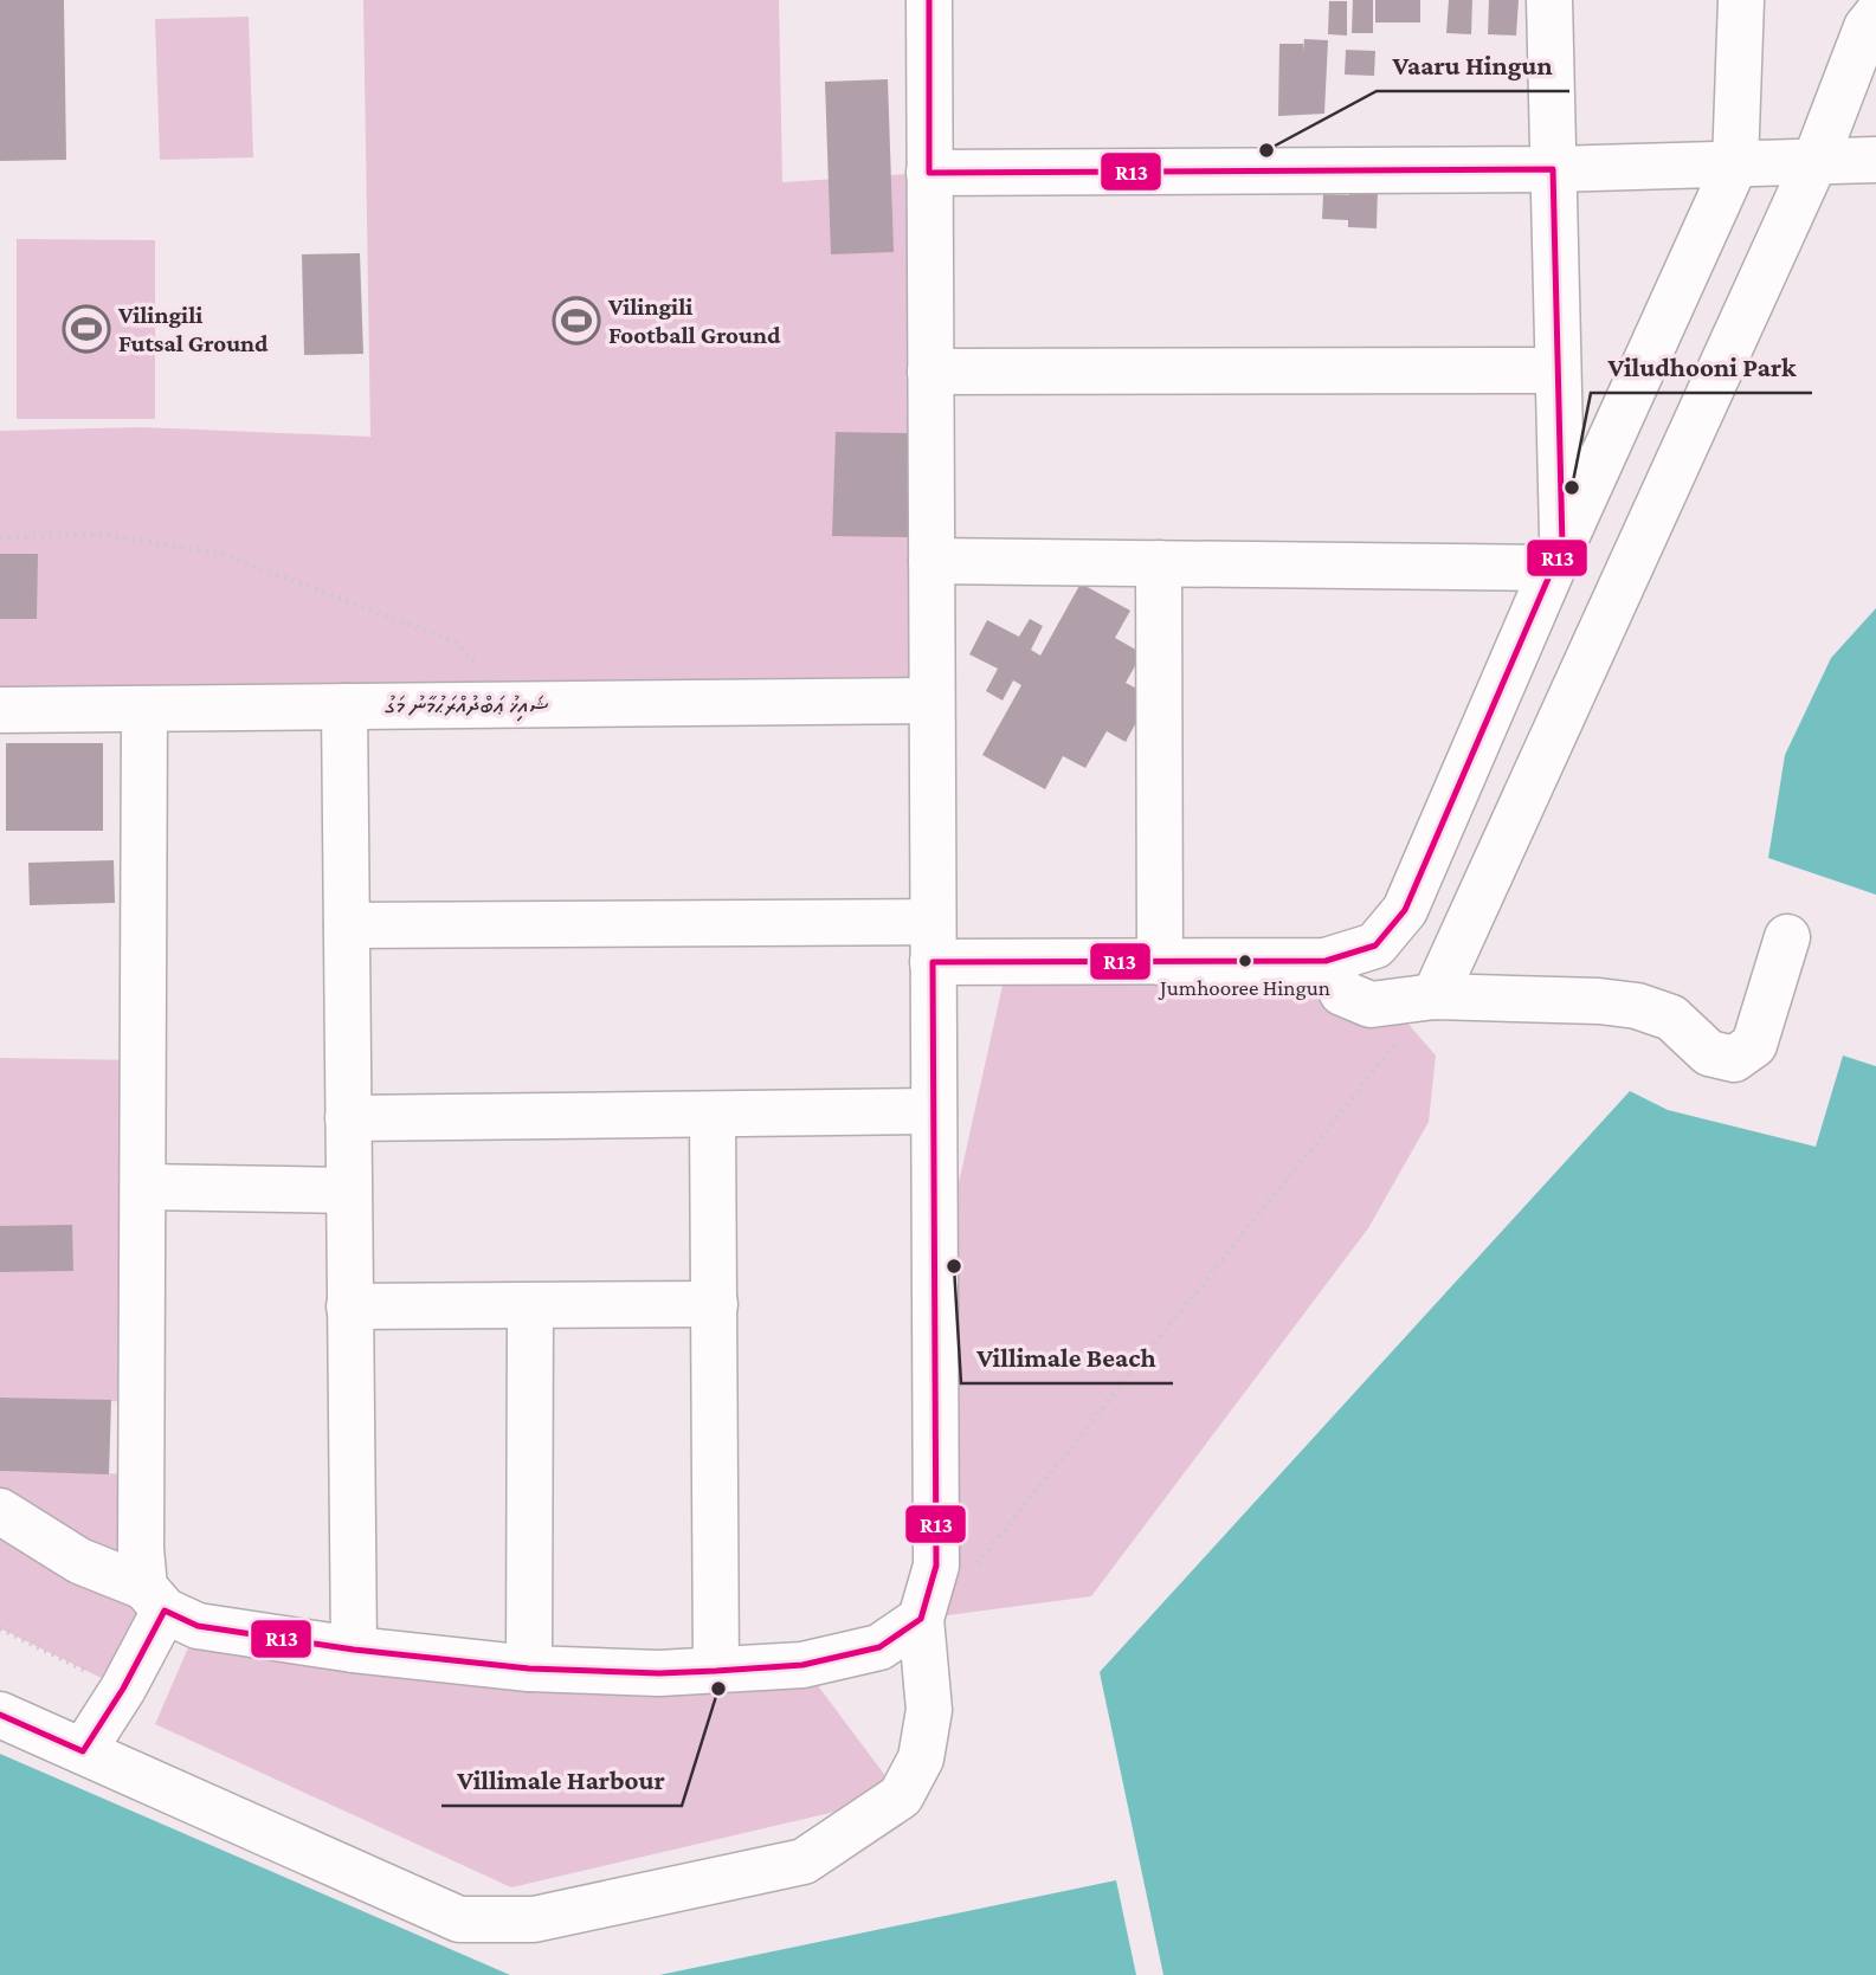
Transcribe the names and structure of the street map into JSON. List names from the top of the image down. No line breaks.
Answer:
{"streets":{"street":["ޝައިިޚު ޢަބްދުއްރަޙުމާނު މަގު"]},"places":{"other":["Vaaru Hingun","Viludhooni Park","Jumhooree Hingun","Villimale Beach","Villimale Harbour"],"sports":["Vilingili Football Ground","Vilingili Futsal Ground"]},"lines":["transit line R13"]}
